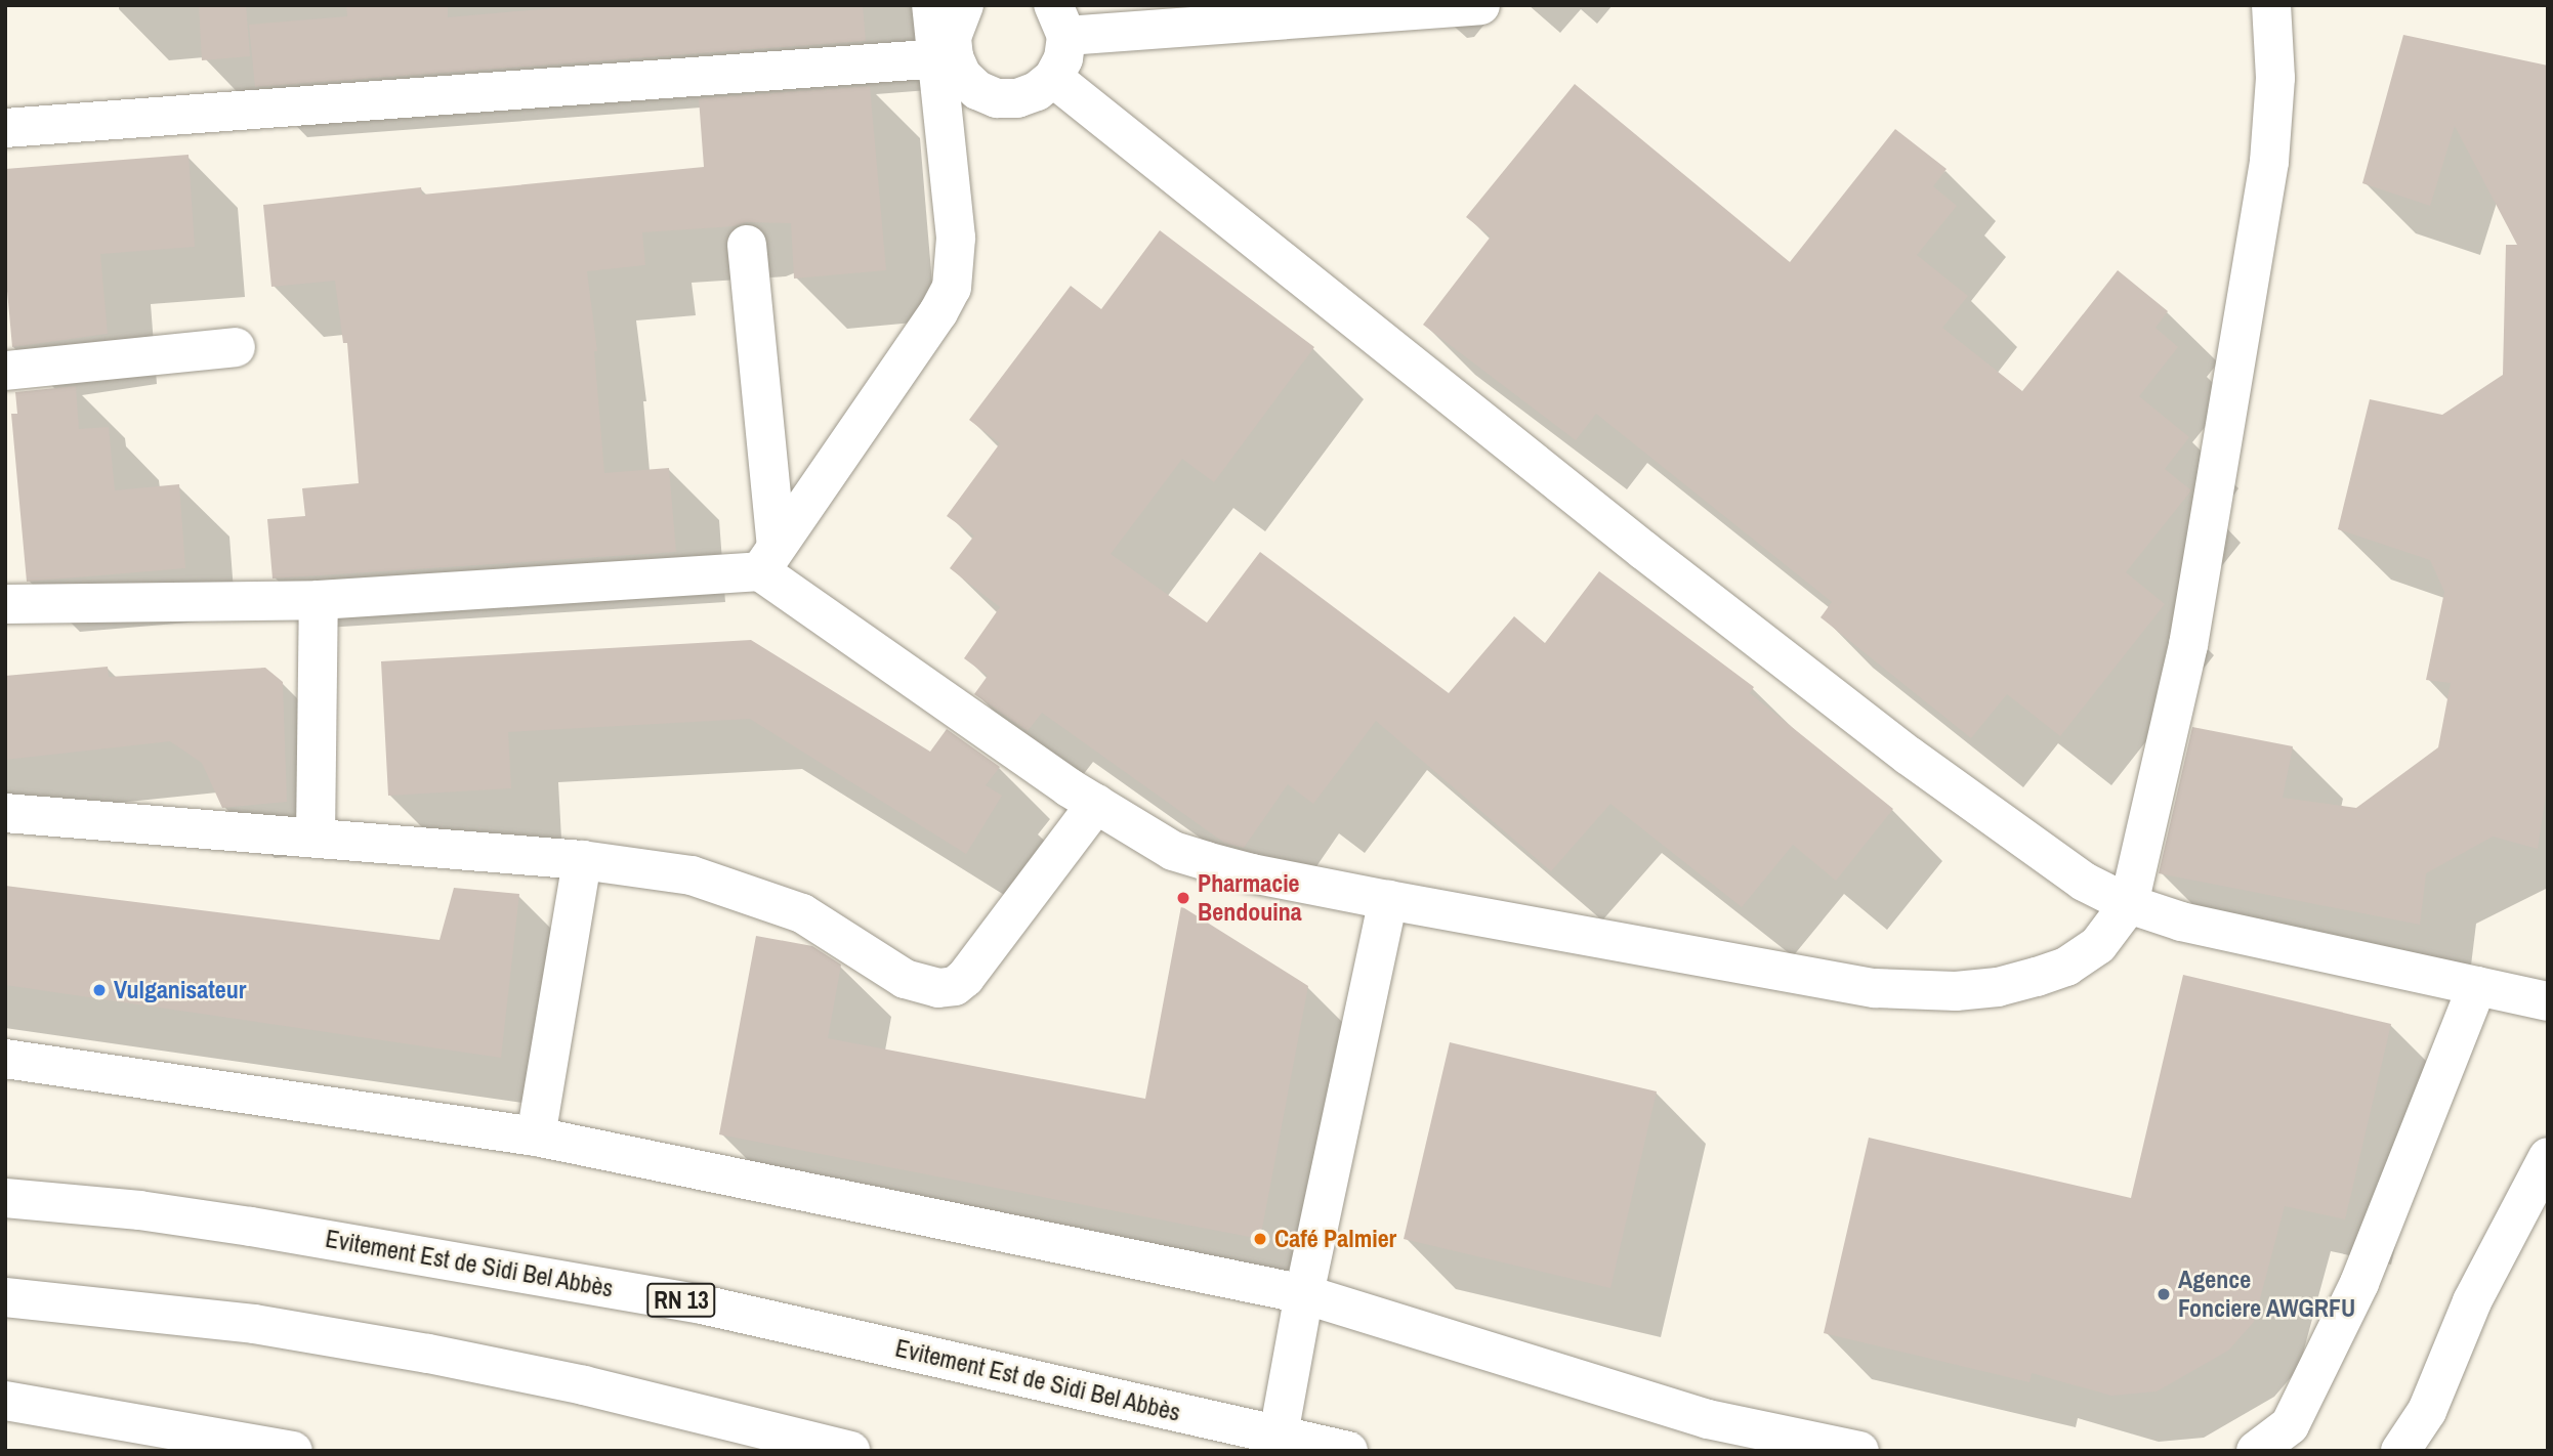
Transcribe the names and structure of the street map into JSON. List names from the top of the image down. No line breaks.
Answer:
{"streets":{"main road":["Evitement Est de Sidi Bel Abbès","RN 13"]},"places":["Pharmacie Bendouina","Vulganisateur","Café Palmier","Agence Fonciere AWGRFU"]}
